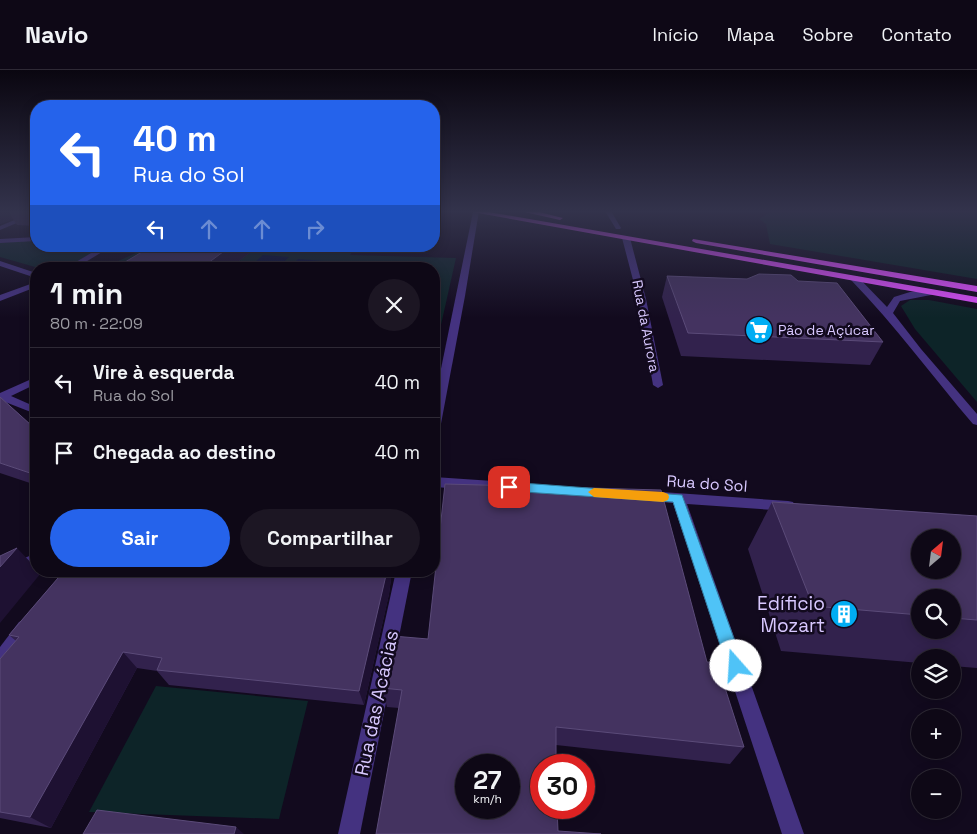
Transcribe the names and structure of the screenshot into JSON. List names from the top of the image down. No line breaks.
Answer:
{"streets":{"street":["Rua da Aurora","Rua do Sol","Rua das Acácias"]},"places":{"supermarket":["Pão de Açúcar"],"building":["Edíficio Mozart"]},"north":"top right","page":{"header":"Navio","nav":["Início","Mapa","Sobre","Contato"],"turn":["40 m","Rua do Sol"],"heading":["1 min","80 m · 22:09"],"list":[{"name":"Vire à esquerda","note":"Rua do Sol","value":"40 m"},{"name":"Chegada ao destino","value":"40 m"}],"buttons":["Sair","Compartilhar"],"map_buttons":["+","−"],"speed":"27 km/h","limit":"30"}}
